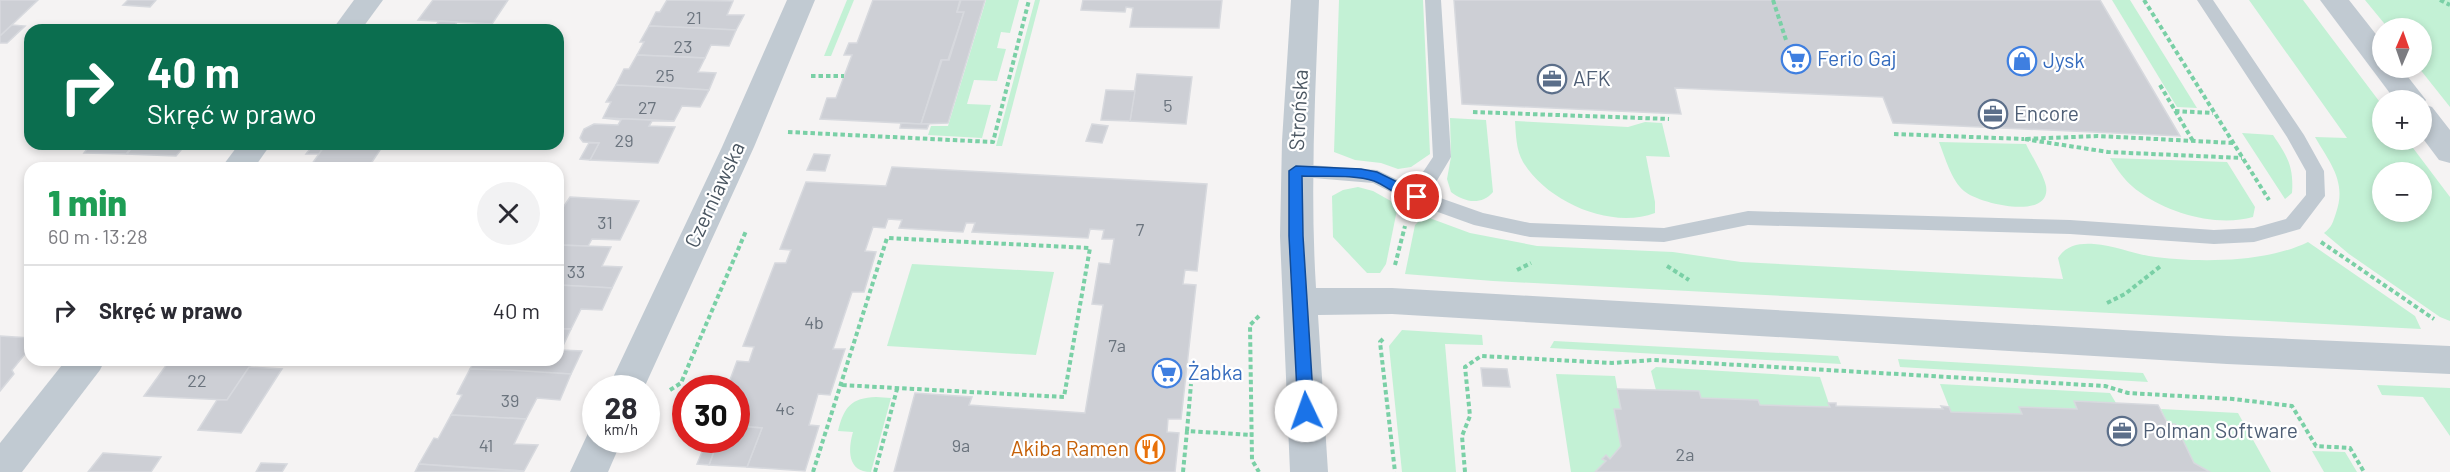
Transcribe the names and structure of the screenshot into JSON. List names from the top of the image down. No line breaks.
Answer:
{"streets":{"street":["Strońska","Czerniawska"]},"places":{"supermarket":["Ferio Gaj","Żabka"],"shop":["Jysk"],"office":["AFK","Encore","Polman Software"],"restaurant":["Akiba Ramen"]},"house_numbers":["21","23","25","5","27","29","31","7","33","4b","7a","22","39","4c","41","9a","2a"],"north":"top","page":{"map_buttons":["+","−"],"turn":["40 m","Skręć w prawo"],"heading":["1 min","60 m · 13:28"],"list":[{"name":"Skręć w prawo","value":"40 m"}],"speed":"28 km/h","limit":"30"}}
